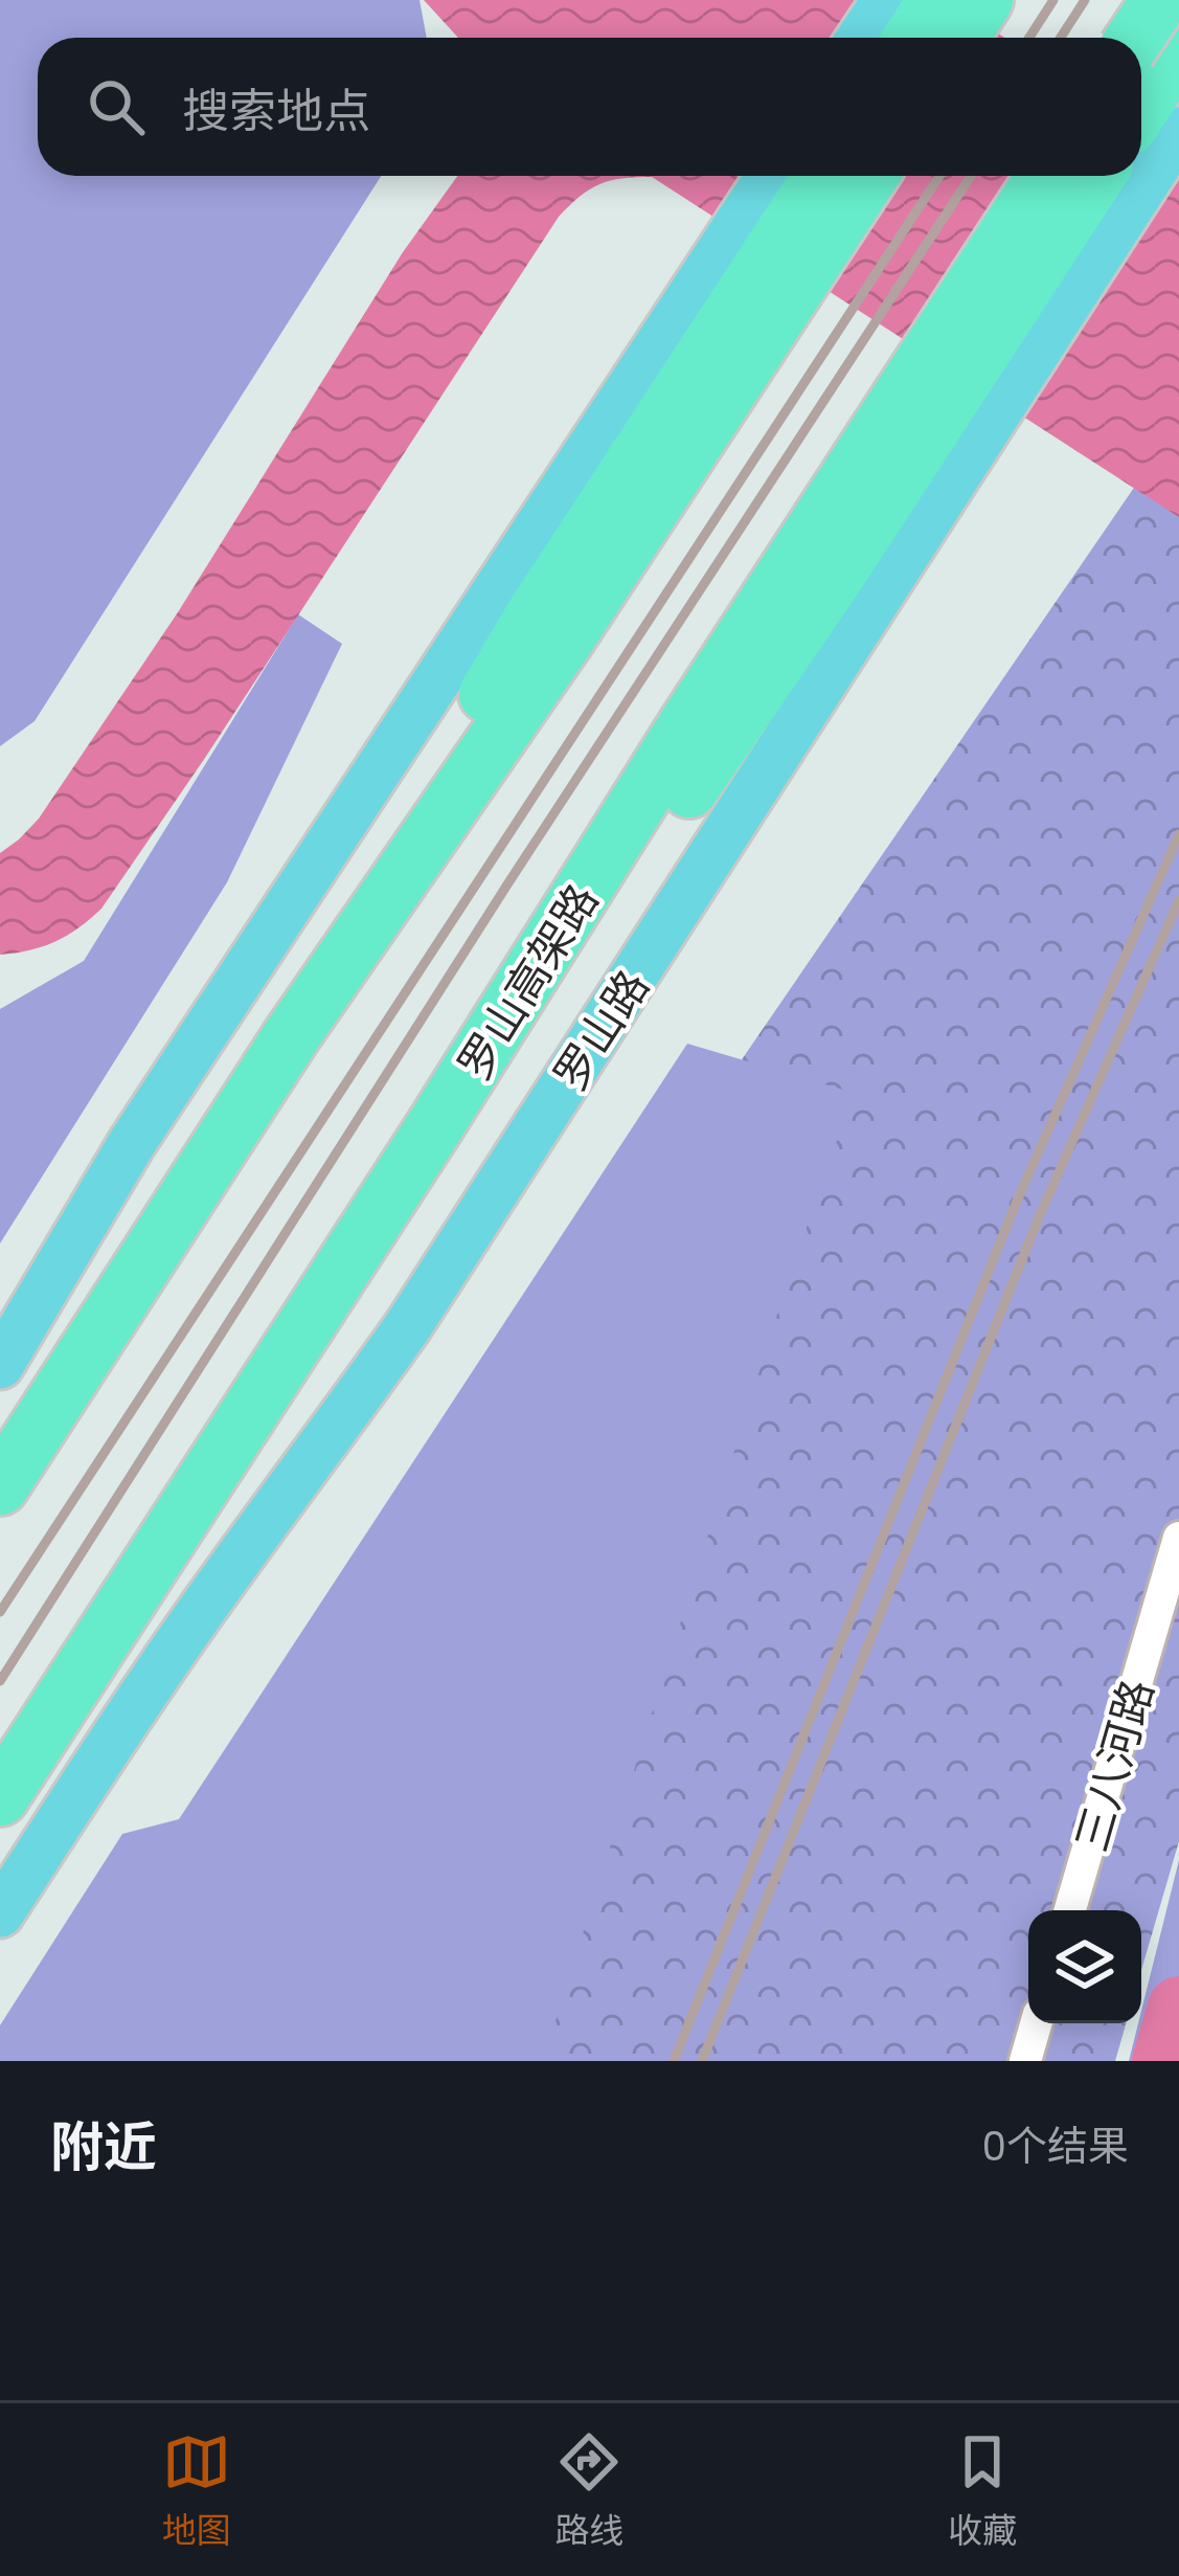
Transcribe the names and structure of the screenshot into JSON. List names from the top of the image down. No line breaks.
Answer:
{"streets":{"highway":["罗山高架路"],"main road":["罗山路"],"street":["三八河路"]},"page":{"search":"搜索地点","heading":["附近","0个结果"],"nav":["地图","路线","收藏"]}}
